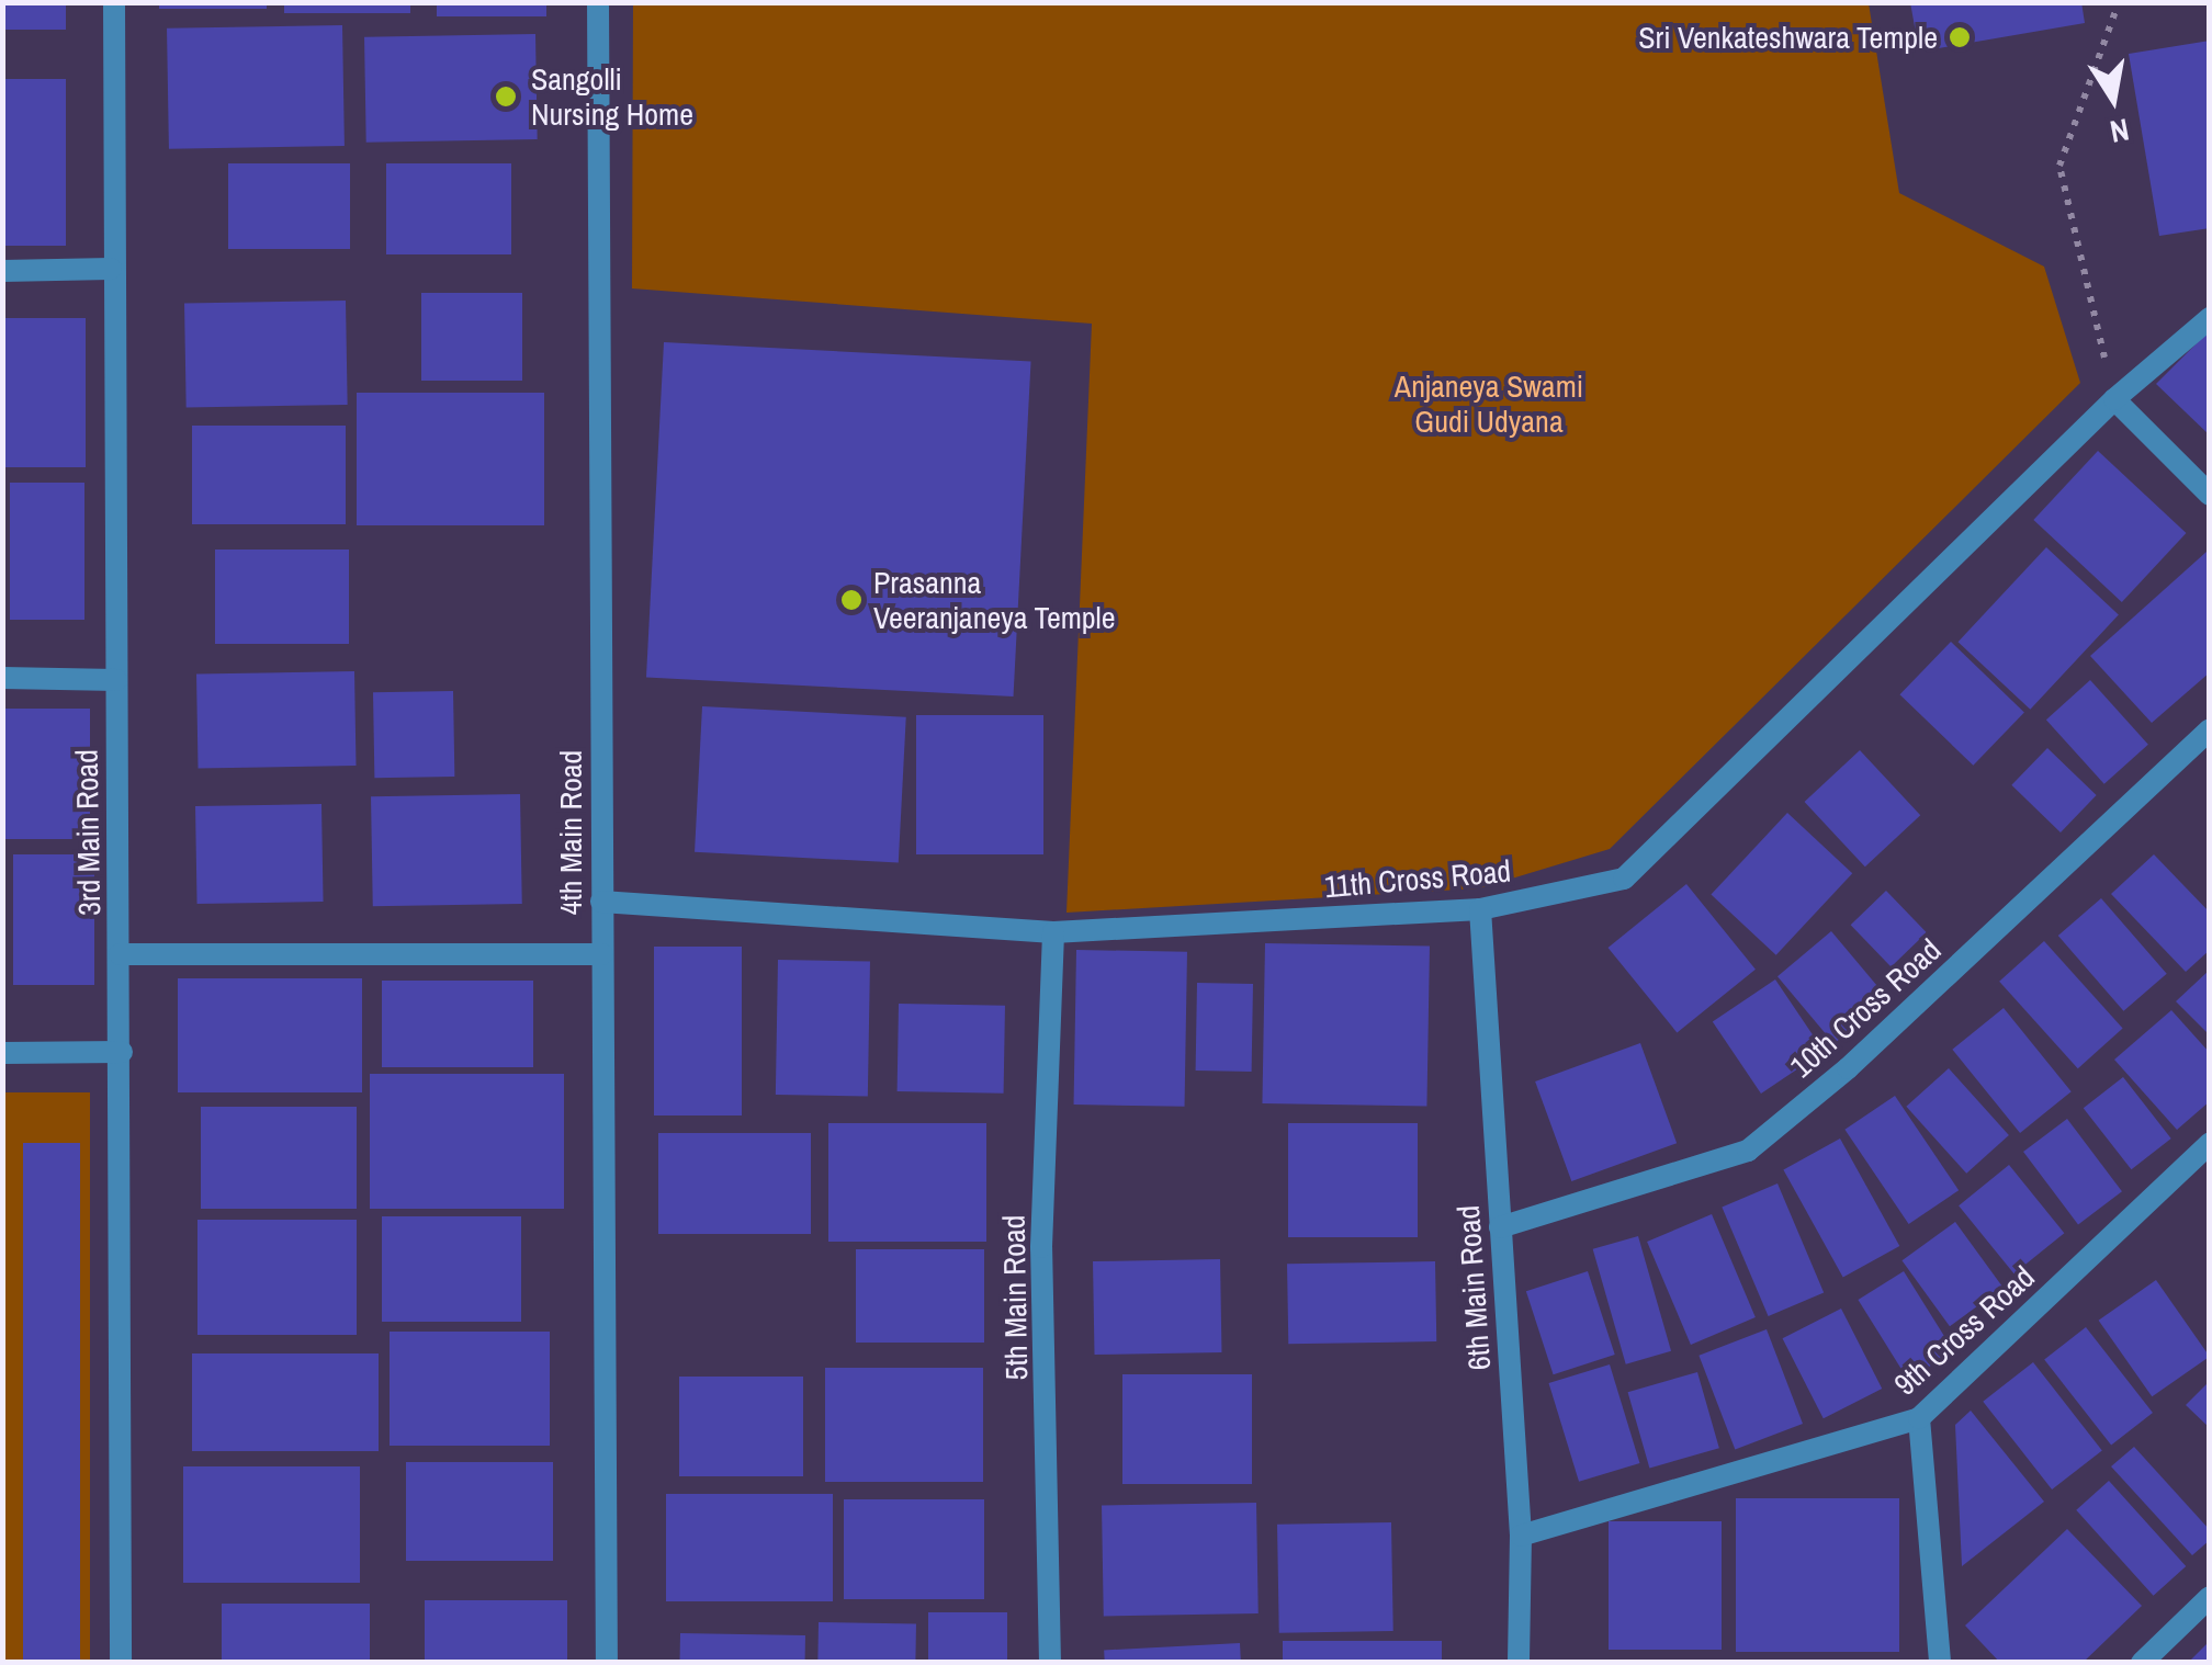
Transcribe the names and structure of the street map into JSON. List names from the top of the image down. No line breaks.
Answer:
{"streets":{"street":["3rd Main Road","4th Main Road","11th Cross Road","10th Cross Road","6th Main Road","5th Main Road","9th Cross Road"]},"crossings":[["4th Main Road","11th Cross Road"],["11th Cross Road","6th Main Road"],["11th Cross Road","5th Main Road"],["10th Cross Road","6th Main Road"],["6th Main Road","9th Cross Road"]],"parks":["Anjaneya Swami Gudi Udyana"],"places":["Sri Venkateshwara Temple","Sangolli Nursing Home","Prasanna Veeranjaneya Temple"],"north":"bottom"}
